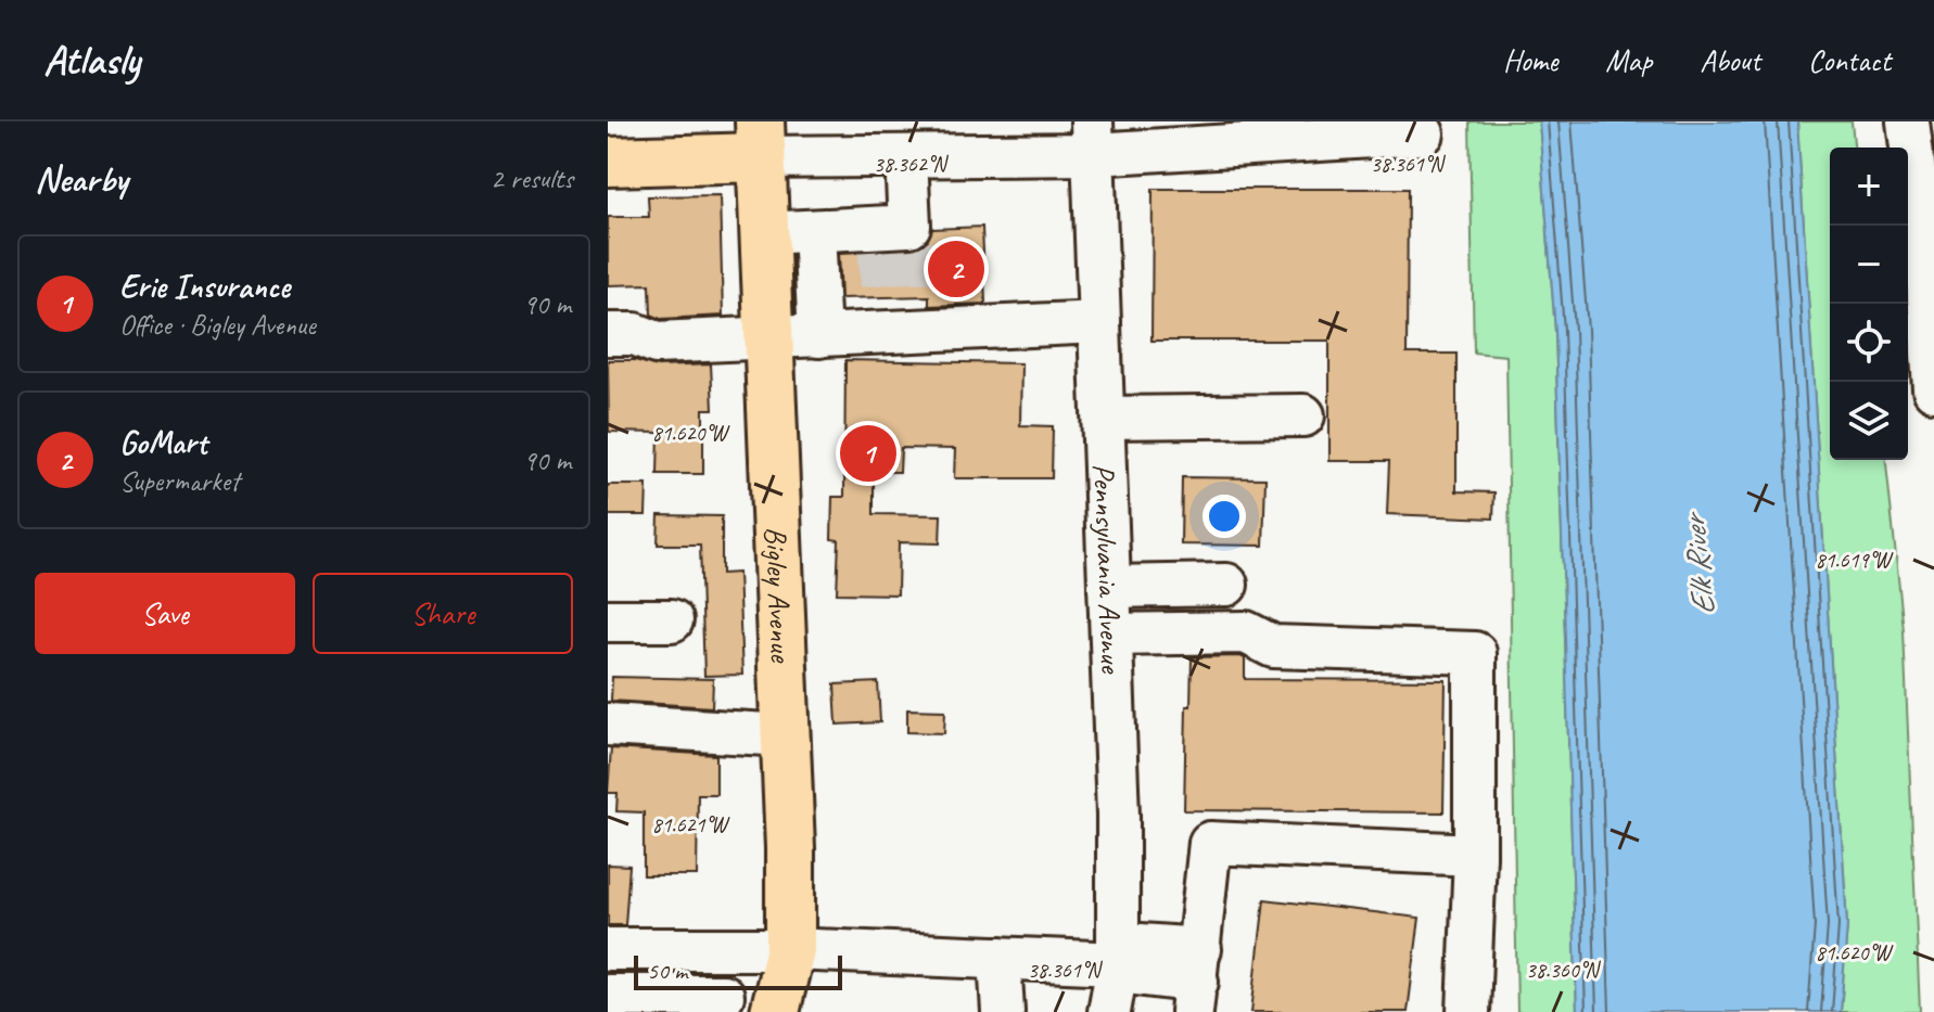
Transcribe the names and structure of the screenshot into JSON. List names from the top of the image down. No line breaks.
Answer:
{"streets":{"main road":["Bigley Avenue"],"street":["Pennsylvania Avenue"]},"water":["Elk River"],"scale_bar":"50 m","page":{"header":"Atlasly","nav":["Home","Map","About","Contact"],"heading":["Nearby","2 results"],"map_buttons":["+","−"],"list":[{"mark":"1","name":"Erie Insurance","note":"Office · Bigley Avenue","value":"90 m"},{"mark":"2","name":"GoMart","note":"Supermarket","value":"90 m"}],"pins":["2","1"],"buttons":["Save","Share"],"scale":"50 m"},"coordinates":["38.362°N","38.361°N","81.620°W","81.619°W","81.621°W","38.360°N"]}
